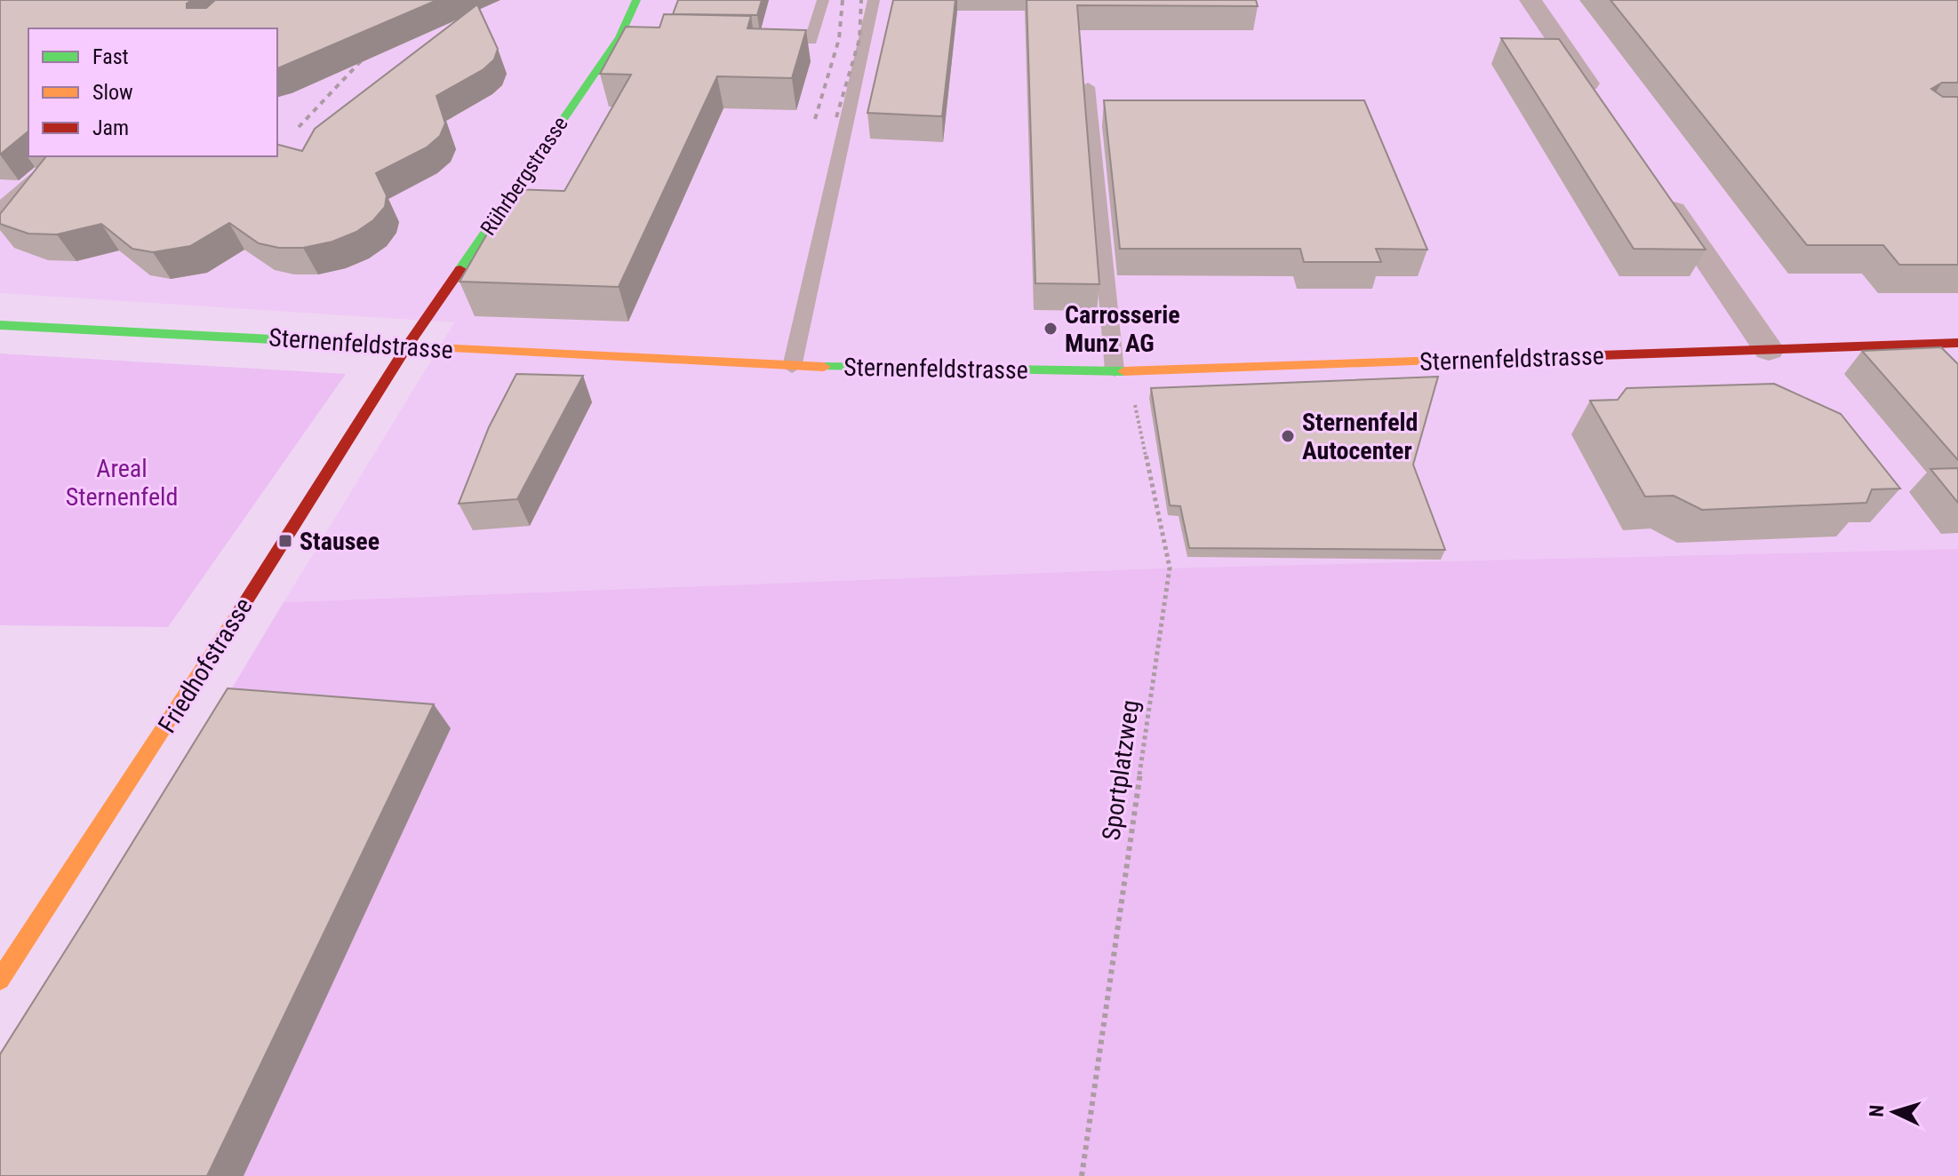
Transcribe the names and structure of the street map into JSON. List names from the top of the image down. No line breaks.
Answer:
{"streets":{"street":["Rührbergstrasse","Sternenfeldstrasse","Friedhofstrasse"],"path":["Sportplatzweg"]},"crossings":[["Rührbergstrasse","Sternenfeldstrasse"],["Rührbergstrasse","Friedhofstrasse"],["Sternenfeldstrasse","Friedhofstrasse"],["Sternenfeldstrasse","Sportplatzweg"]],"parks":["Areal Sternenfeld"],"places":{"other":["Carrosserie Munz AG","Sternenfeld Autocenter"],"transit":["Stausee"]},"legend":["Fast","Slow","Jam"],"north":"left"}
